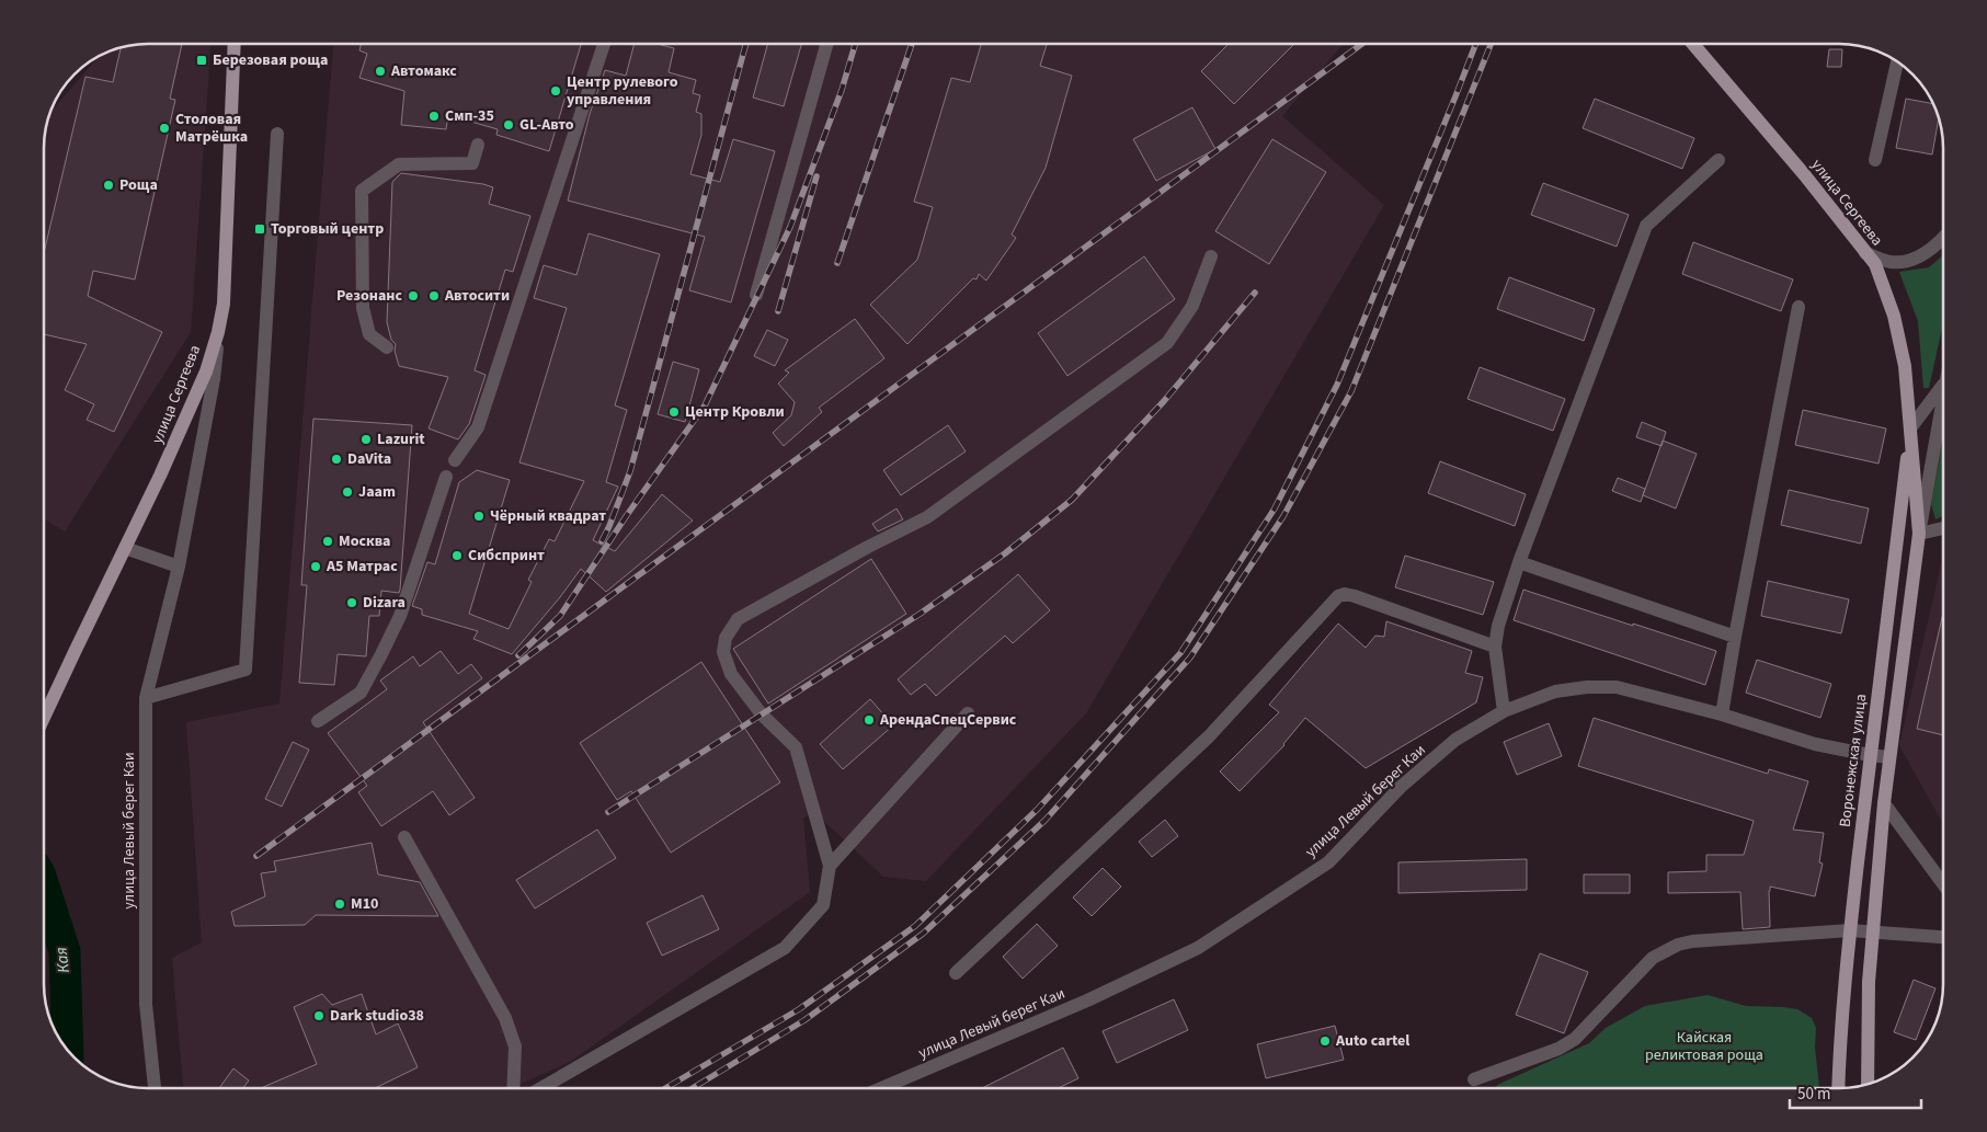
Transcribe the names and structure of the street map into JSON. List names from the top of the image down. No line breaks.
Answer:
{"streets":{"main road":["улица Сергеева","Воронежская улица"],"street":["улица Левый берег Каи"]},"crossings":[["улица Сергеева","Воронежская улица"],["улица Сергеева","улица Левый берег Каи"],["Воронежская улица","улица Левый берег Каи"]],"water":["Кая"],"parks":["Кайская реликтовая роща"],"places":{"transit":["Березовая роща","Торговый центр"],"other":["Автомакс","Центр рулевого управления","Смп-35","GL-Авто","Столовая Матрёшка","Роща","Резонанс","Автосити","Центр Кровли","Lazurit","DaVita","Jaam","Чёрный квадрат","Москва","Сибспринт","А5 Матрас","Dizara","АрендаСпецСервис","M10","Dark studio38","Auto cartel"]},"scale_bar":"50 m"}
